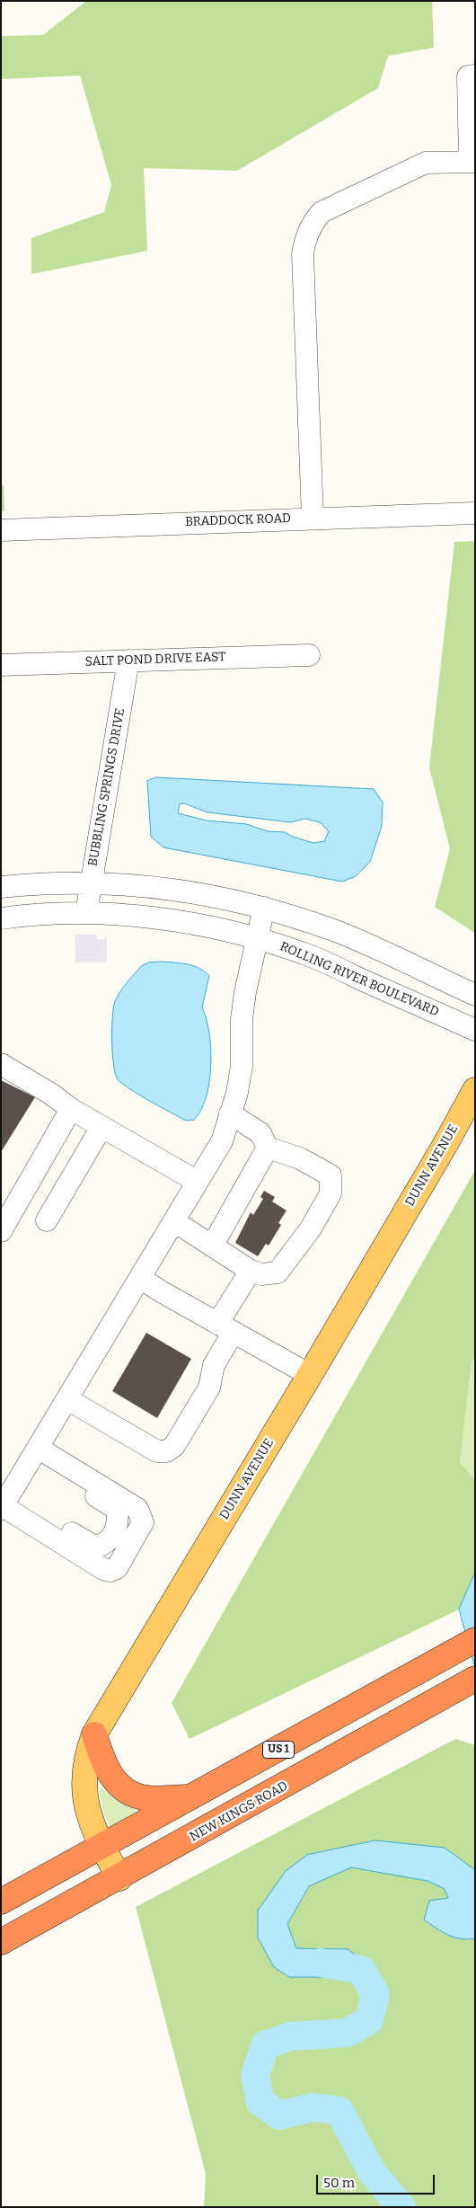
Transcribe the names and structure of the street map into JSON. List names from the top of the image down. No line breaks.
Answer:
{"streets":{"highway":["US 1","NEW KINGS ROAD"],"main road":["DUNN AVENUE"],"street":["BRADDOCK ROAD","SALT POND DRIVE EAST","BUBBLING SPRINGS DRIVE","ROLLING RIVER BOULEVARD"]},"crossings":[["SALT POND DRIVE EAST","BUBBLING SPRINGS DRIVE"],["BUBBLING SPRINGS DRIVE","ROLLING RIVER BOULEVARD"],["DUNN AVENUE","US 1"],["DUNN AVENUE","NEW KINGS ROAD"]],"scale_bar":"50 m"}
